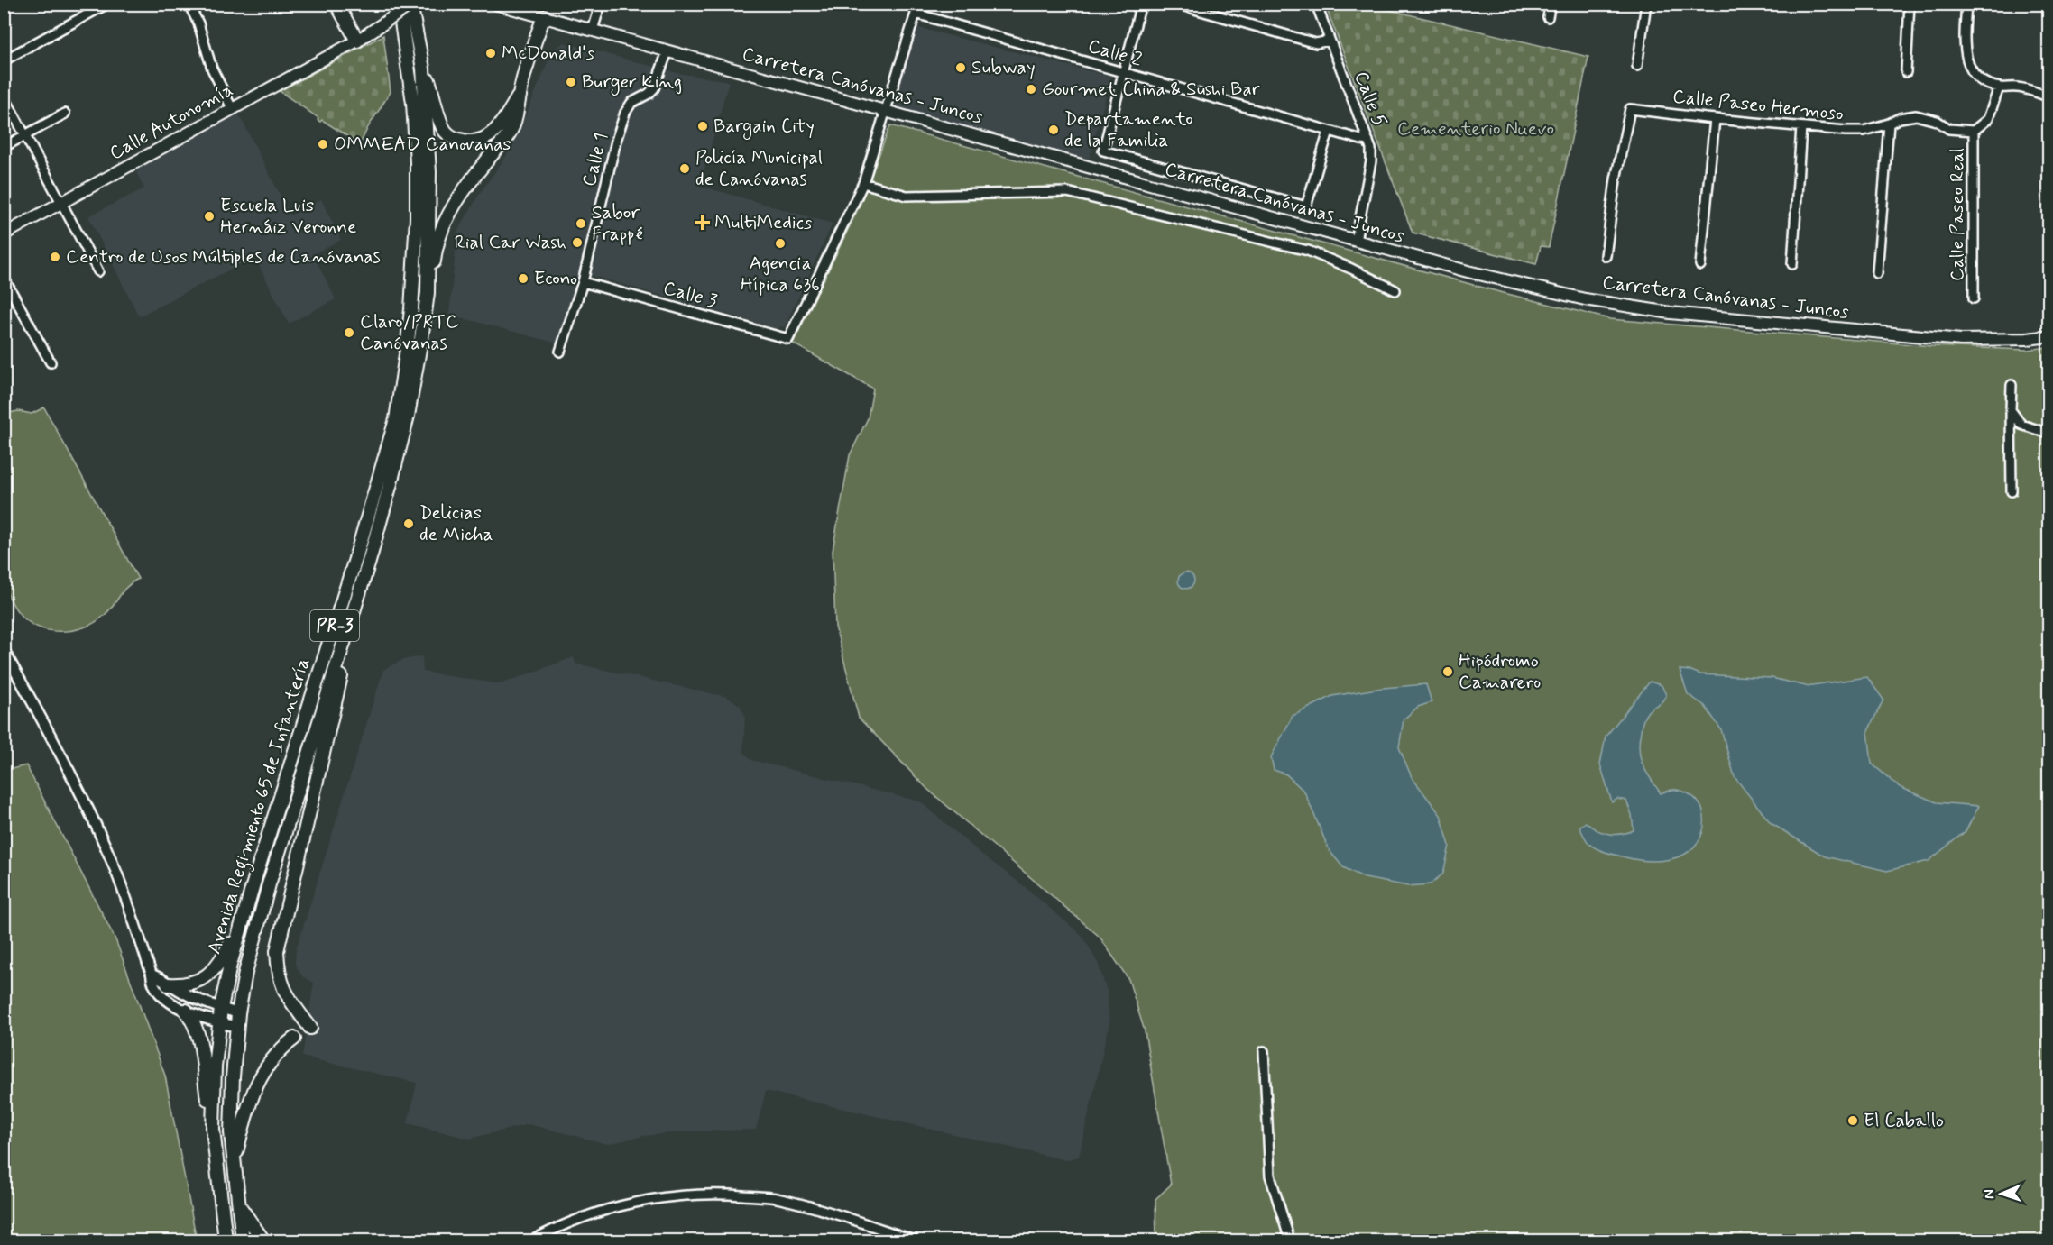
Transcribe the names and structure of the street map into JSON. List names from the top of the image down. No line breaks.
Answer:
{"streets":{"main road":["Carretera Canóvanas - Juncos","Calle Autonomía","PR-3","Avenida Regimiento 65 de Infantería"],"street":["Calle 2","Calle 5","Calle Paseo Hermoso","Calle 1","Calle Paseo Real","Calle 3"]},"crossings":[["Calle 2","Calle 5"],["Carretera Canóvanas - Juncos","Calle 5"],["Carretera Canóvanas - Juncos","Calle 1"],["Calle Paseo Hermoso","Calle Paseo Real"],["Calle 1","Calle 3"]],"parks":["Cementerio Nuevo"],"places":{"other":["McDonald's","Subway","Burger King","Gourmet China & Sushi Bar","Bargain City","Departamento de la Familia","OMMEAD Canovanas","Policía Municipal de Canóvanas","Escuela Luis Hernáiz Veronne","Sabor Frappé","Rial Car Wash","Agencia Hípica 636","Centro de Usos Múltiples de Canóvanas","Econo","Claro/PRTC Canóvanas","Delicias de Micha","Hipódromo Camarero","El Caballo"],"health":["MultiMedics"]},"north":"left"}
